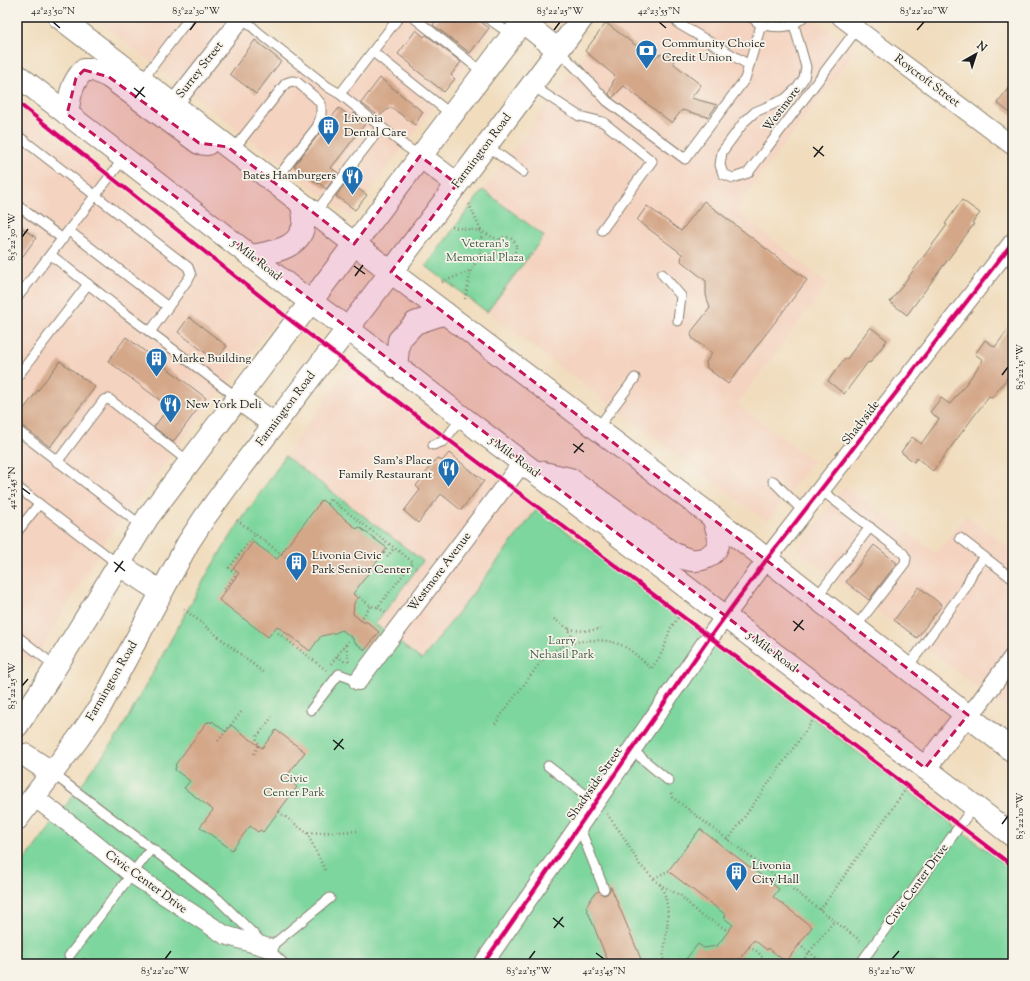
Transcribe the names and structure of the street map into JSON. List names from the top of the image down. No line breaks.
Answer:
{"streets":{"main road":["Farmington Road","5 Mile Road"],"street":["Surrey Street","Roycroft Street","Shadyside","Westmore Avenue","Shadyside Street","Civic Center Drive"],"lane":["Westmore"]},"crossings":[["Roycroft Street","Westmore"],["Farmington Road","5 Mile Road"],["Farmington Road","Civic Center Drive"],["5 Mile Road","Shadyside"],["5 Mile Road","Westmore Avenue"],["5 Mile Road","Shadyside Street"],["5 Mile Road","Civic Center Drive"],["Shadyside","Shadyside Street"]],"parks":["Veteran's Memorial Plaza","Larry Nehasil Park","Civic Center Park"],"places":{"bank":["Community Choice Credit Union"],"building":["Livonia Dental Care","Marke Building","Livonia Civic Park Senior Center","Livonia City Hall"],"restaurant":["Bates Hamburgers","New York Deli","Sam's Place Family Restaurant"]},"north":"top right","coordinates":["42°23'50\"N","83°22'30\"W","83°22'25\"W","42°23'55\"N","83°22'20\"W","83°22'15\"W","42°23'45\"N","83°22'10\"W"]}
